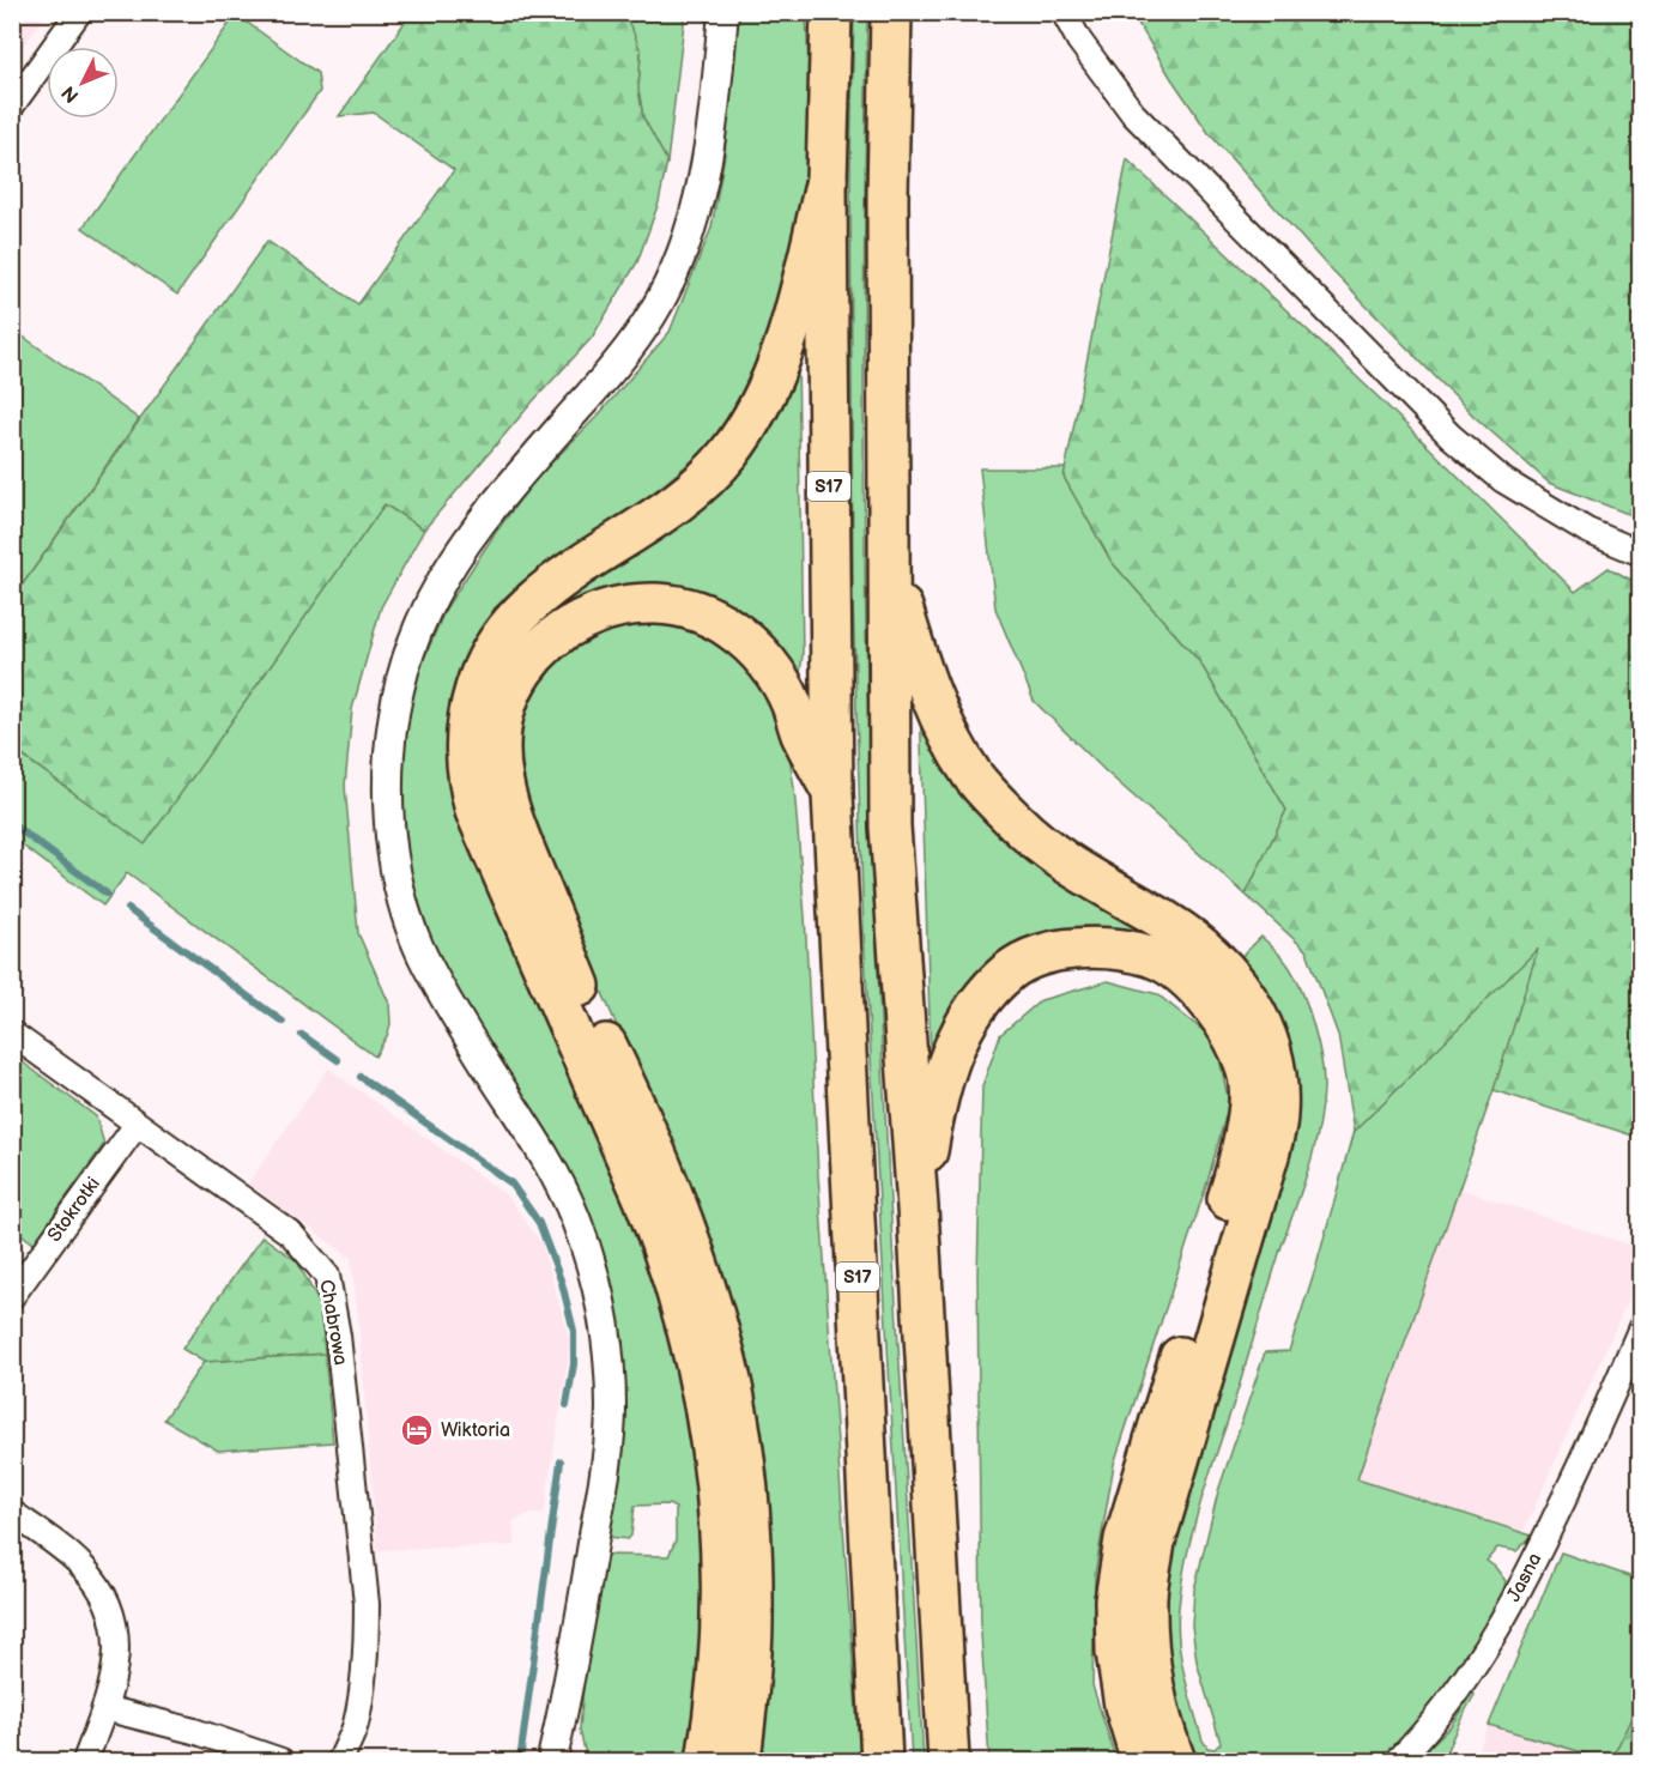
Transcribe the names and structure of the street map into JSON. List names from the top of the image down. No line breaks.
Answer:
{"streets":{"highway":["S17"],"street":["Stokrotki","Chabrowa","Jasna"]},"crossings":[["Stokrotki","Chabrowa"]],"places":{"hotel":["Wiktoria"]},"north":"bottom left"}
